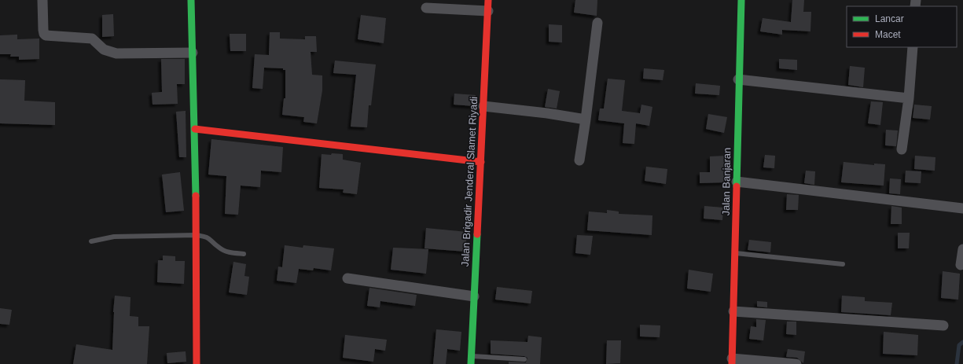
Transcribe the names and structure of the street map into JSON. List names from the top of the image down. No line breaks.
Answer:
{"streets":{"street":["Jalan Brigadir Jenderal Slamet Riyadi","Jalan Banjaran"]},"legend":["Lancar","Macet"]}
